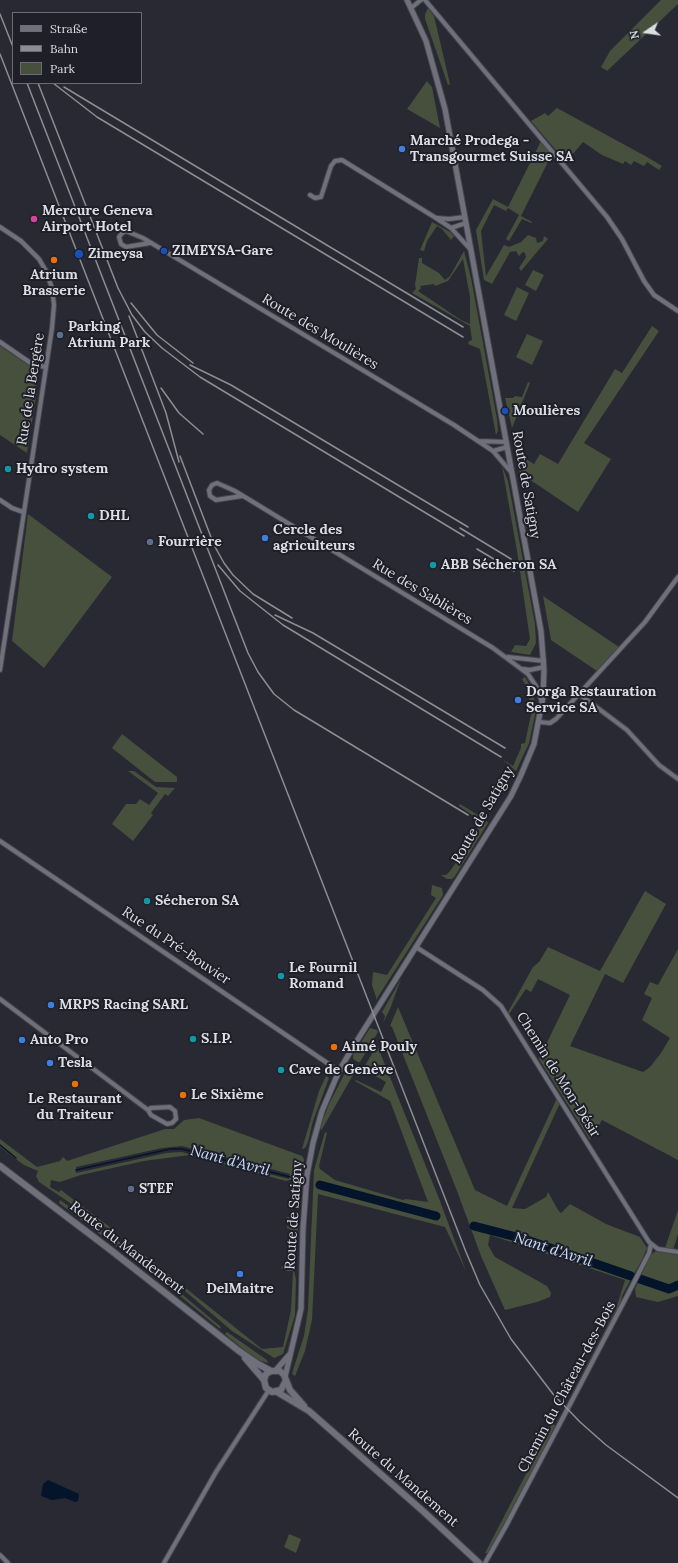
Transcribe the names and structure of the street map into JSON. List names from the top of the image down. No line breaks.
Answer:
{"streets":{"main road":["Route du Mandement"],"street":["Route des Moulières","Rue de la Bergère","Route de Satigny","Rue des Sablières","Rue du Pré-Bouvier","Chemin de Mon-Désir","Chemin du Château-des-Bois"]},"crossings":[["Route de Satigny","Rue des Sablières"],["Route de Satigny","Rue du Pré-Bouvier"],["Route de Satigny","Chemin de Mon-Désir"],["Route de Satigny","Route du Mandement"],["Chemin de Mon-Désir","Chemin du Château-des-Bois"]],"water":["Nant d'Avril"],"places":["Marché Prodega - Transgourmet Suisse SA","Mercure Geneva Airport Hotel","ZIMEYSA-Gare","Zimeysa","Atrium Brasserie","Parking Atrium Park","Moulières","Hydro system","DHL","Cercle des agriculteurs","Fourrière","ABB Sécheron SA","Dorga Restauration Service SA","Sécheron SA","Le Fournil Romand","MRPS Racing SARL","S.I.P.","Auto Pro","Aimé Pouly","Tesla","Cave de Genève","Le Restaurant du Traiteur","Le Sixième","STEF","DelMaitre"],"legend":["Straße","Bahn","Park"],"north":"left"}
